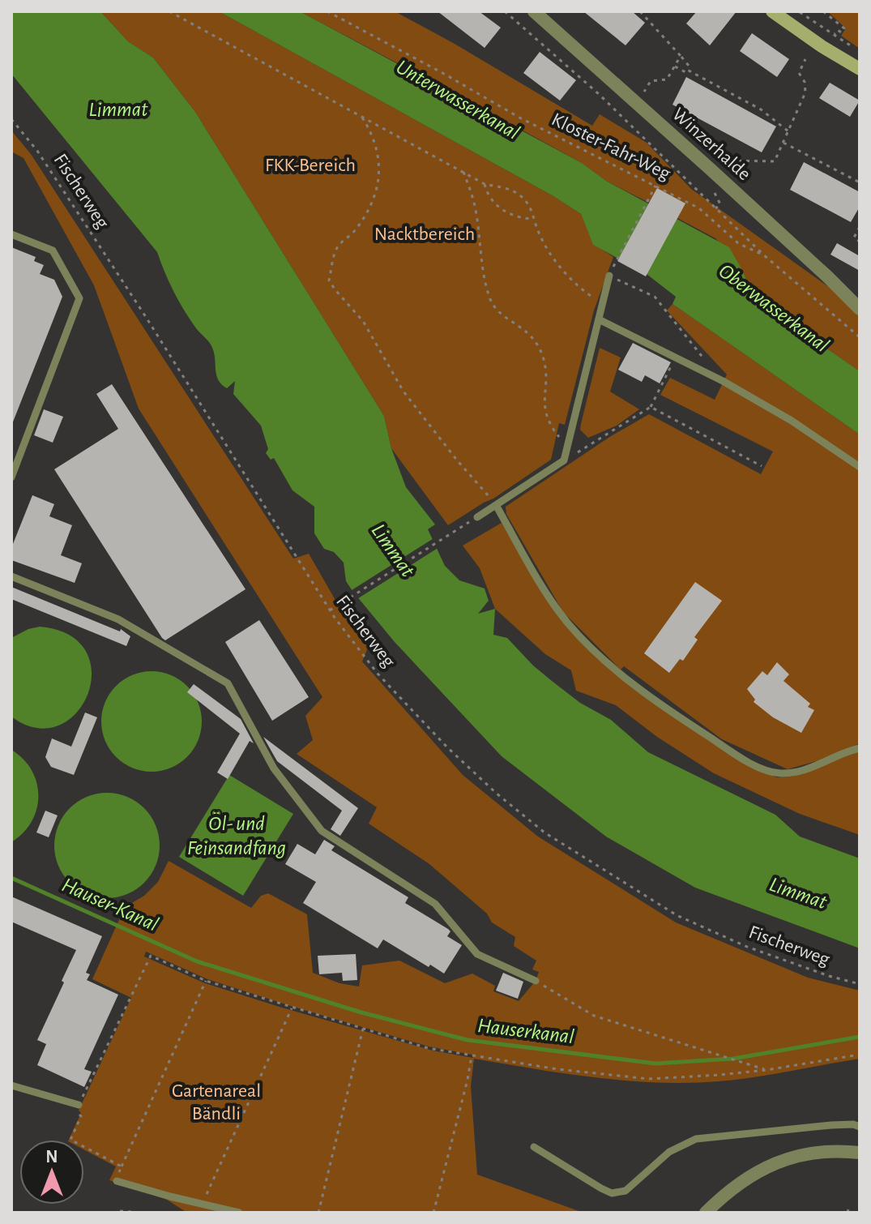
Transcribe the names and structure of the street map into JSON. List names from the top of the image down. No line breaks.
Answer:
{"streets":{"street":["Winzerhalde"],"path":["Kloster-Fahr-Weg","Fischerweg"]},"water":["Unterwasserkanal","Limmat","Oberwasserkanal","Öl- und Feinsandfang","Hauser-Kanal","Hauserkanal"],"parks":["FKK-Bereich","Nacktbereich","Gartenareal Bändli"],"north":"top"}
